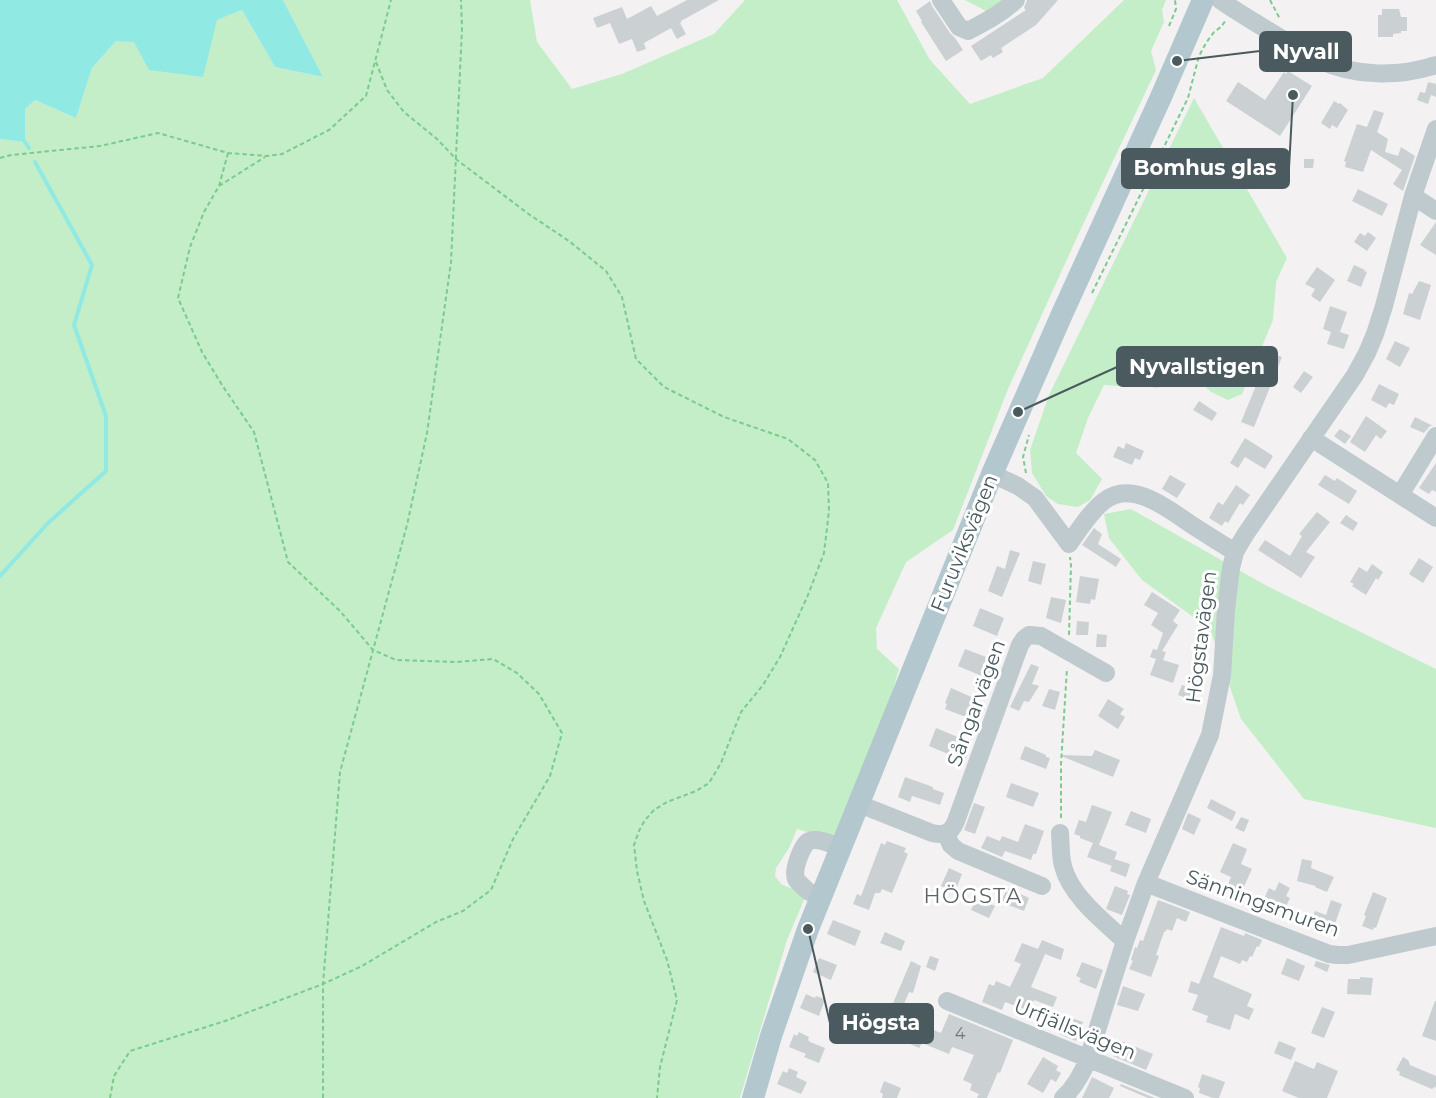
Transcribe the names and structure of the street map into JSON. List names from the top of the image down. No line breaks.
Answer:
{"streets":{"main road":["Furuviksvägen"],"street":["Högstavägen","Sångarvägen","Sänningsmuren","Urfjällsvägen"]},"crossings":[["Högstavägen","Sänningsmuren"],["Högstavägen","Urfjällsvägen"]],"districts":["HÖGSTA"],"places":["Nyvall","Bomhus glas","Nyvallstigen","Högsta"],"house_numbers":["4"]}
